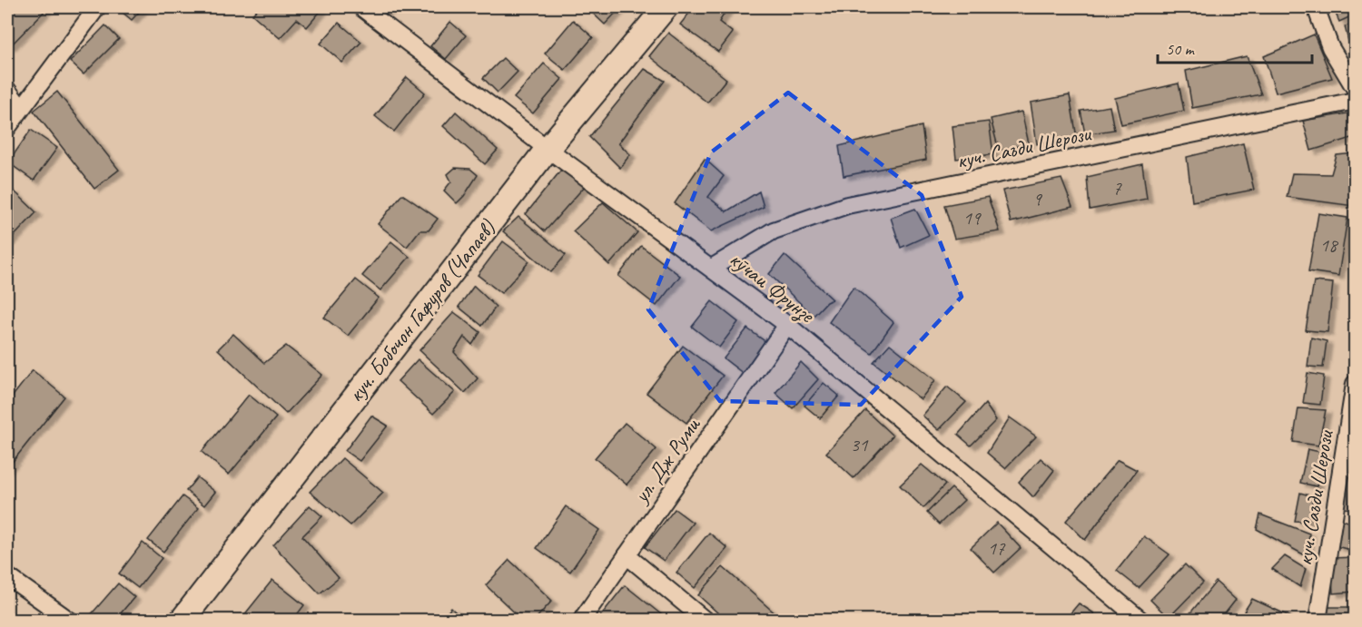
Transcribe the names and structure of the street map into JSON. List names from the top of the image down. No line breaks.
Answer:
{"streets":{"street":["куч. Саъди Шерози","кӯчаи Фрунзе","куч. Бобочон Гафуров (Чапаев)","ул. Дж Руми"]},"crossings":[["куч. Саъди Шерози","кӯчаи Фрунзе"],["кӯчаи Фрунзе","куч. Бобочон Гафуров (Чапаев)"],["кӯчаи Фрунзе","ул. Дж Руми"]],"house_numbers":["7","9","19","18","31","17"],"scale_bar":"50 m"}
